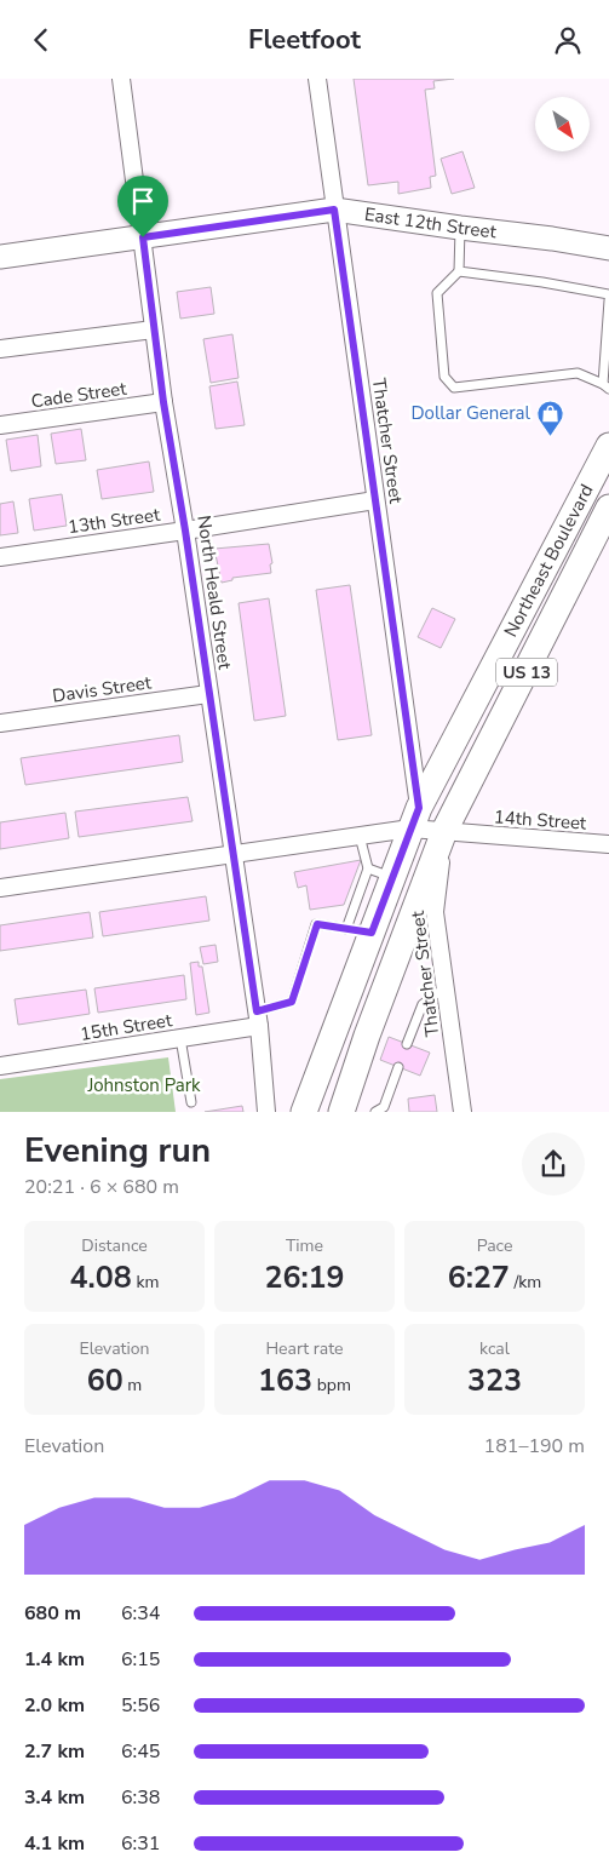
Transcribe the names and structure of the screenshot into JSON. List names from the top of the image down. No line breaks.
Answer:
{"streets":{"main road":["East 12th Street","Northeast Boulevard","US 13"],"street":["Cade Street","Thatcher Street","13th Street","North Heald Street","Davis Street","14th Street","15th Street"]},"crossings":[["East 12th Street","Thatcher Street"],["East 12th Street","North Heald Street"],["Cade Street","North Heald Street"],["Thatcher Street","13th Street"],["Thatcher Street","Northeast Boulevard"],["Thatcher Street","14th Street"],["13th Street","North Heald Street"],["Northeast Boulevard","14th Street"],["North Heald Street","Davis Street"],["North Heald Street","14th Street"],["North Heald Street","15th Street"]],"parks":["Johnston Park"],"places":{"shop":["Dollar General"]},"north":"bottom right","page":{"header":"Fleetfoot","heading":["Evening run","20:21 · 6 × 680 m"],"stats":[["Distance","4.08 km"],["Time","26:19"],["Pace","6:27 /km"],["Elevation","60 m"],["Heart rate","163 bpm"],["kcal","323"]],"chart":["Elevation","181–190 m"],"list":[{"name":"680 m","note":"6:34"},{"name":"1.4 km","note":"6:15"},{"name":"2.0 km","note":"5:56"},{"name":"2.7 km","note":"6:45"},{"name":"3.4 km","note":"6:38"},{"name":"4.1 km","note":"6:31"}]}}
